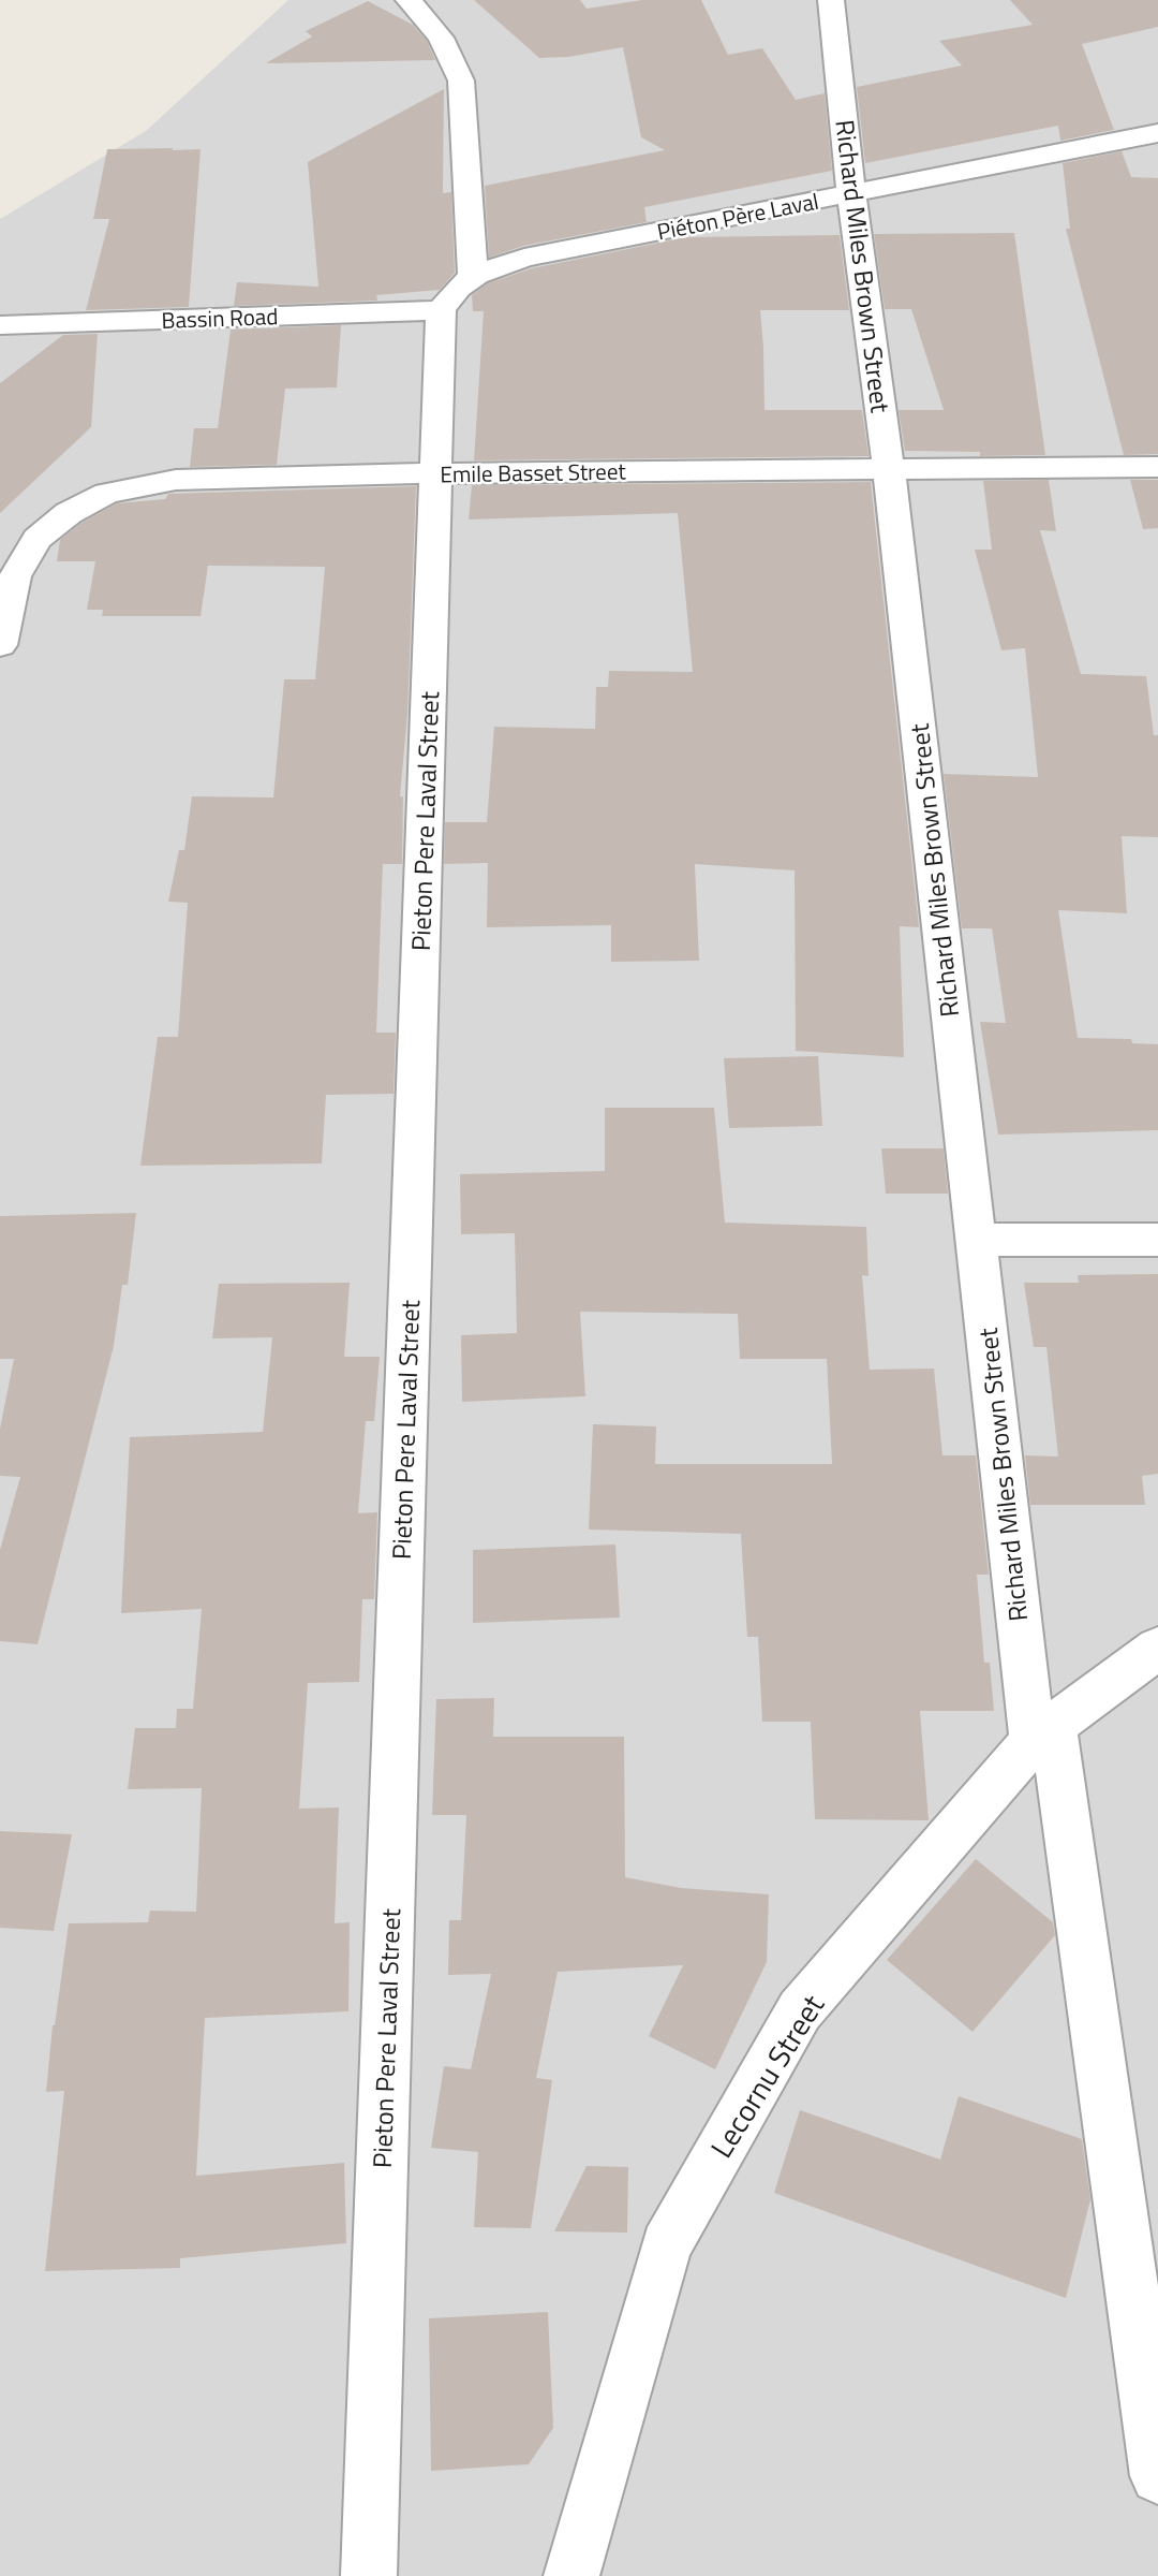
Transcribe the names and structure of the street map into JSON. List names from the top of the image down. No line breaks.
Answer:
{"streets":{"street":["Piéton Père Laval","Richard Miles Brown Street","Bassin Road","Emile Basset Street","Pieton Pere Laval Street","Lecornu Street"]},"crossings":[["Piéton Père Laval","Richard Miles Brown Street"],["Piéton Père Laval","Bassin Road"],["Piéton Père Laval","Pieton Pere Laval Street"],["Richard Miles Brown Street","Emile Basset Street"],["Richard Miles Brown Street","Lecornu Street"],["Bassin Road","Pieton Pere Laval Street"],["Emile Basset Street","Pieton Pere Laval Street"]]}
